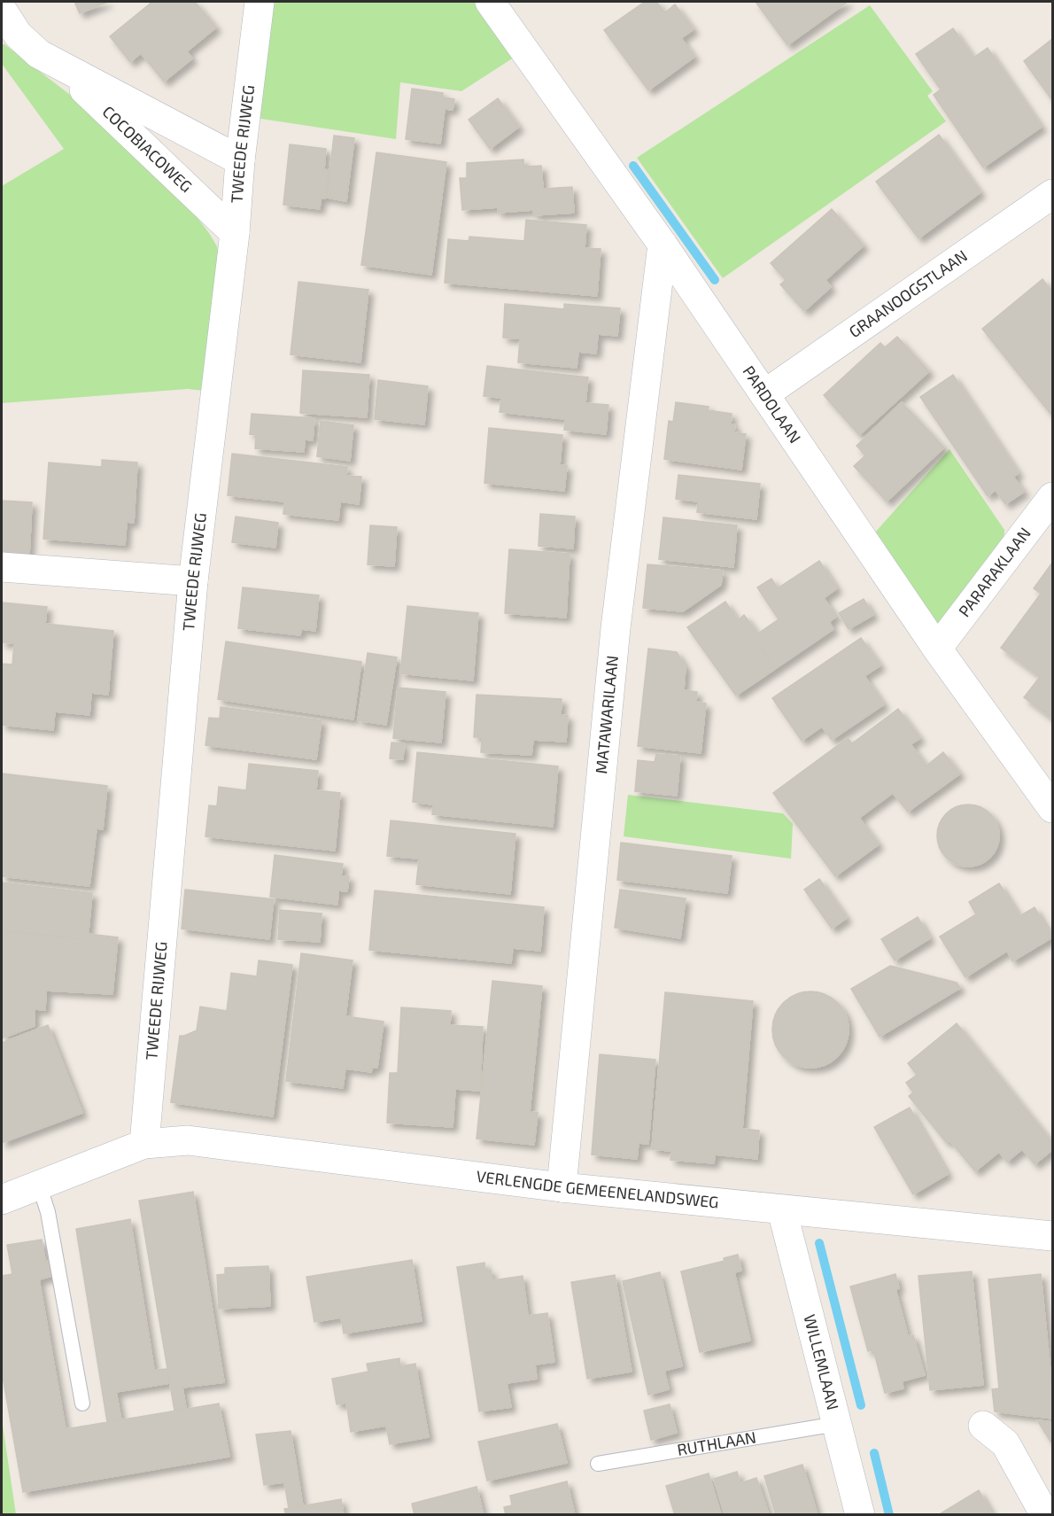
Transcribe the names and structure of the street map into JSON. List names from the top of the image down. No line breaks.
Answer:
{"streets":{"street":["TWEEDE RIJWEG","COCOBIACOWEG","GRAANOOGSTLAAN","PARDOLAAN","PARARAKLAAN","MATAWARILAAN","VERLENGDE GEMEENELANDSWEG","WILLEMLAAN"],"lane":["RUTHLAAN"]},"crossings":[["TWEEDE RIJWEG","COCOBIACOWEG"],["TWEEDE RIJWEG","VERLENGDE GEMEENELANDSWEG"],["GRAANOOGSTLAAN","PARDOLAAN"],["PARDOLAAN","PARARAKLAAN"],["PARDOLAAN","MATAWARILAAN"],["MATAWARILAAN","VERLENGDE GEMEENELANDSWEG"],["VERLENGDE GEMEENELANDSWEG","WILLEMLAAN"],["WILLEMLAAN","RUTHLAAN"]]}
